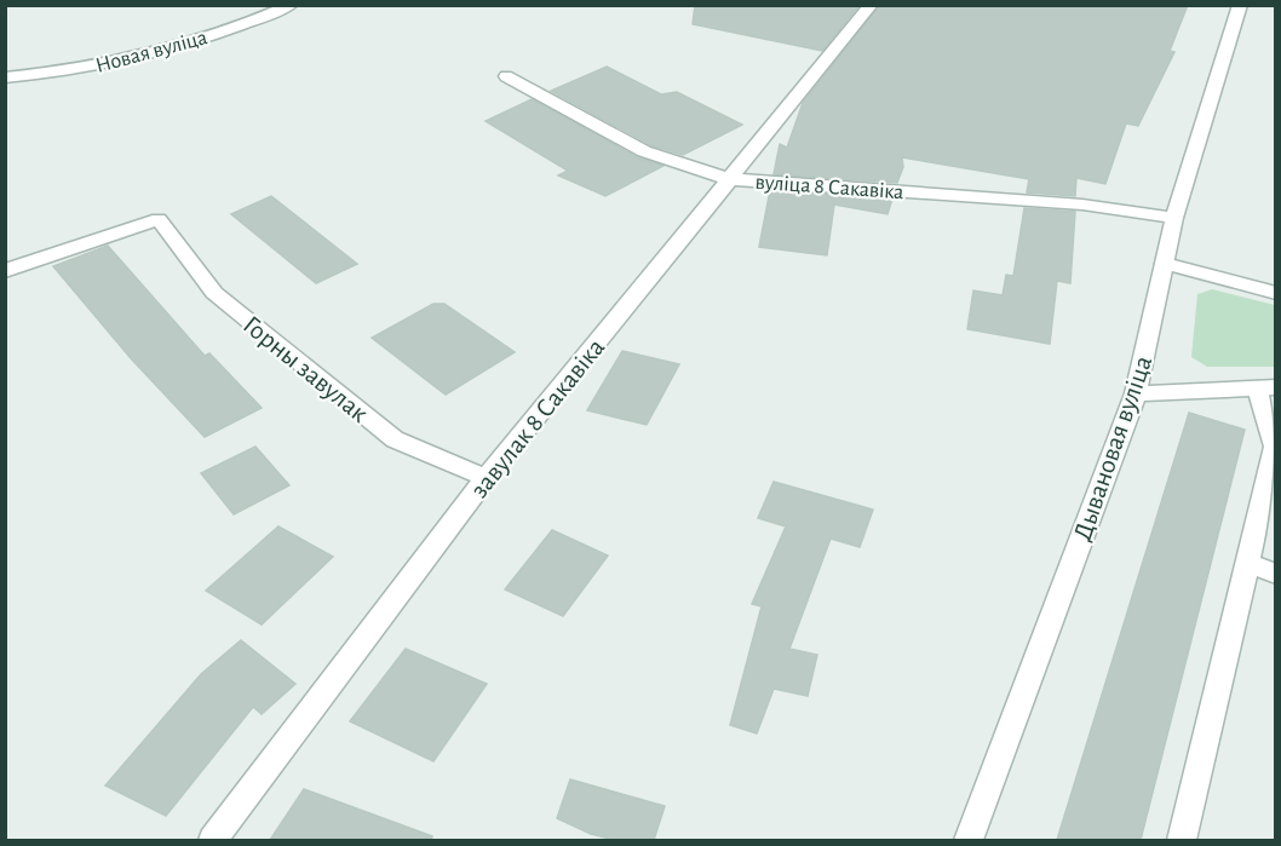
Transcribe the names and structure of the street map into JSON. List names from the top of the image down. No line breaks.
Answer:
{"streets":{"street":["Новая вуліца","вуліца 8 Сакавіка","Горны завулак","завулак 8 Сакавіка","Дывановая вуліца"]},"crossings":[["вуліца 8 Сакавіка","завулак 8 Сакавіка"],["вуліца 8 Сакавіка","Дывановая вуліца"],["Горны завулак","завулак 8 Сакавіка"]]}
